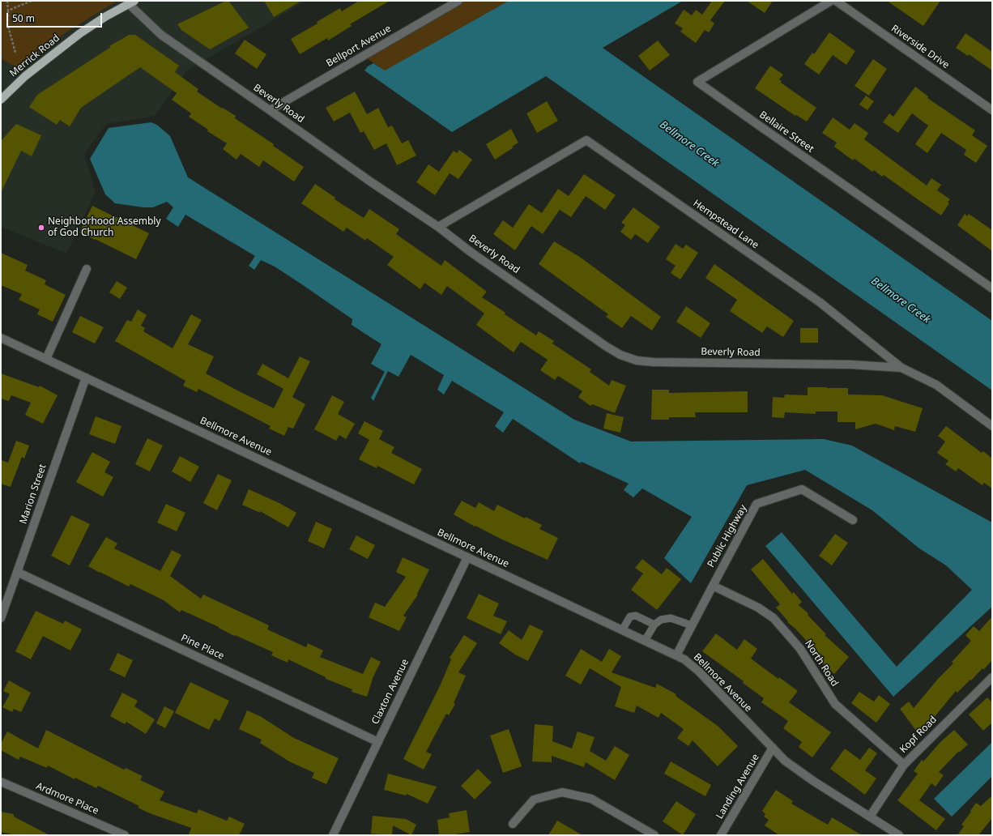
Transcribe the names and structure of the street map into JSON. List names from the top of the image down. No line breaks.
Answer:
{"streets":{"main road":["Merrick Road"],"street":["Bellport Avenue","Riverside Drive","Beverly Road","Bellaire Street","Hempstead Lane","Bellmore Avenue","Marion Street","Public Highway","Pine Place","North Road","Claxton Avenue","Kopf Road","Landing Avenue","Ardmore Place"]},"crossings":[["Bellport Avenue","Beverly Road"],["Merrick Road","Beverly Road"],["Beverly Road","Hempstead Lane"],["Bellmore Avenue","Marion Street"],["Bellmore Avenue","Public Highway"],["Bellmore Avenue","Claxton Avenue"],["Bellmore Avenue","Kopf Road"],["Bellmore Avenue","Landing Avenue"],["Marion Street","Pine Place"],["Public Highway","North Road"],["Pine Place","Claxton Avenue"],["North Road","Kopf Road"]],"water":["Bellmore Creek"],"places":["Neighborhood Assembly of God Church"],"scale_bar":"50 m"}
